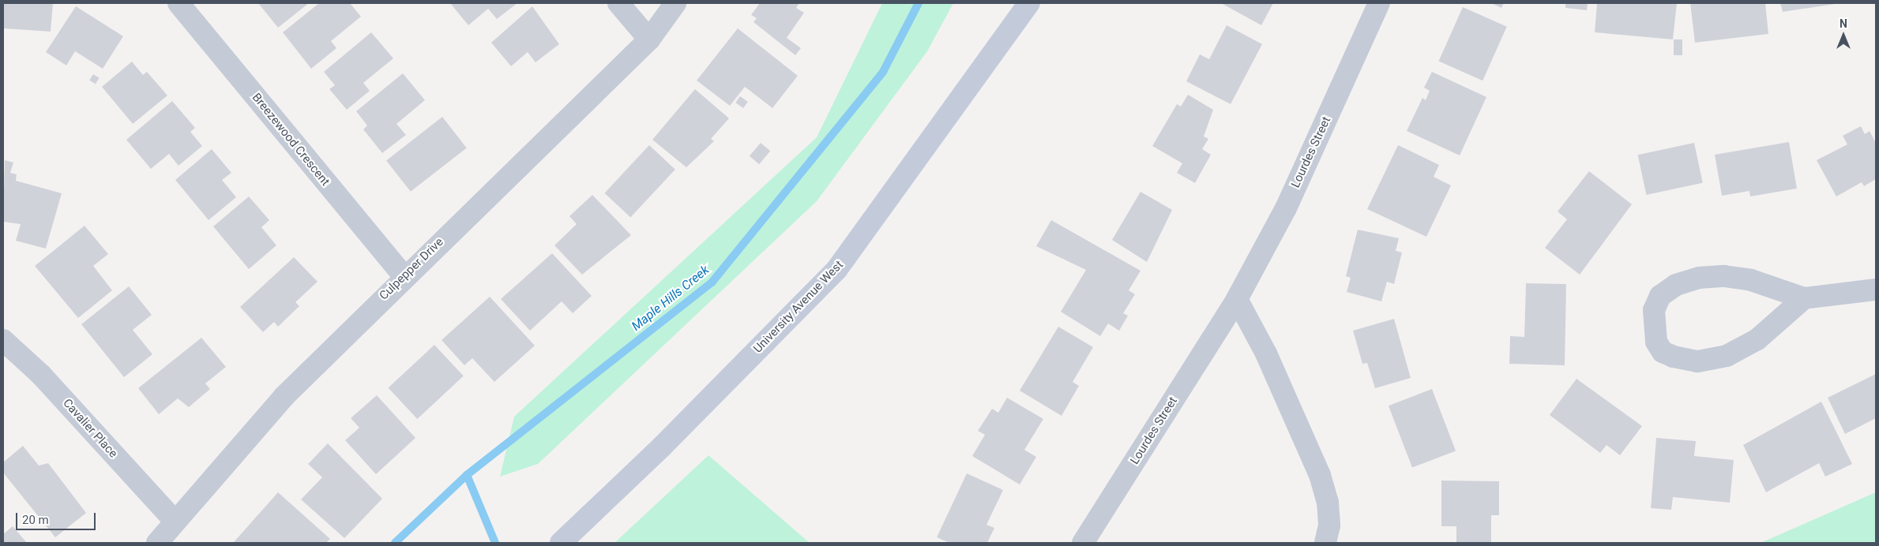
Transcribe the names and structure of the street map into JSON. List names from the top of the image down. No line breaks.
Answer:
{"streets":{"main road":["University Avenue West"],"street":["Breezewood Crescent","Lourdes Street","Culpepper Drive","Cavalier Place"]},"crossings":[["Breezewood Crescent","Culpepper Drive"],["Culpepper Drive","Cavalier Place"]],"water":["Maple Hills Creek"],"scale_bar":"20 m","north":"top"}
